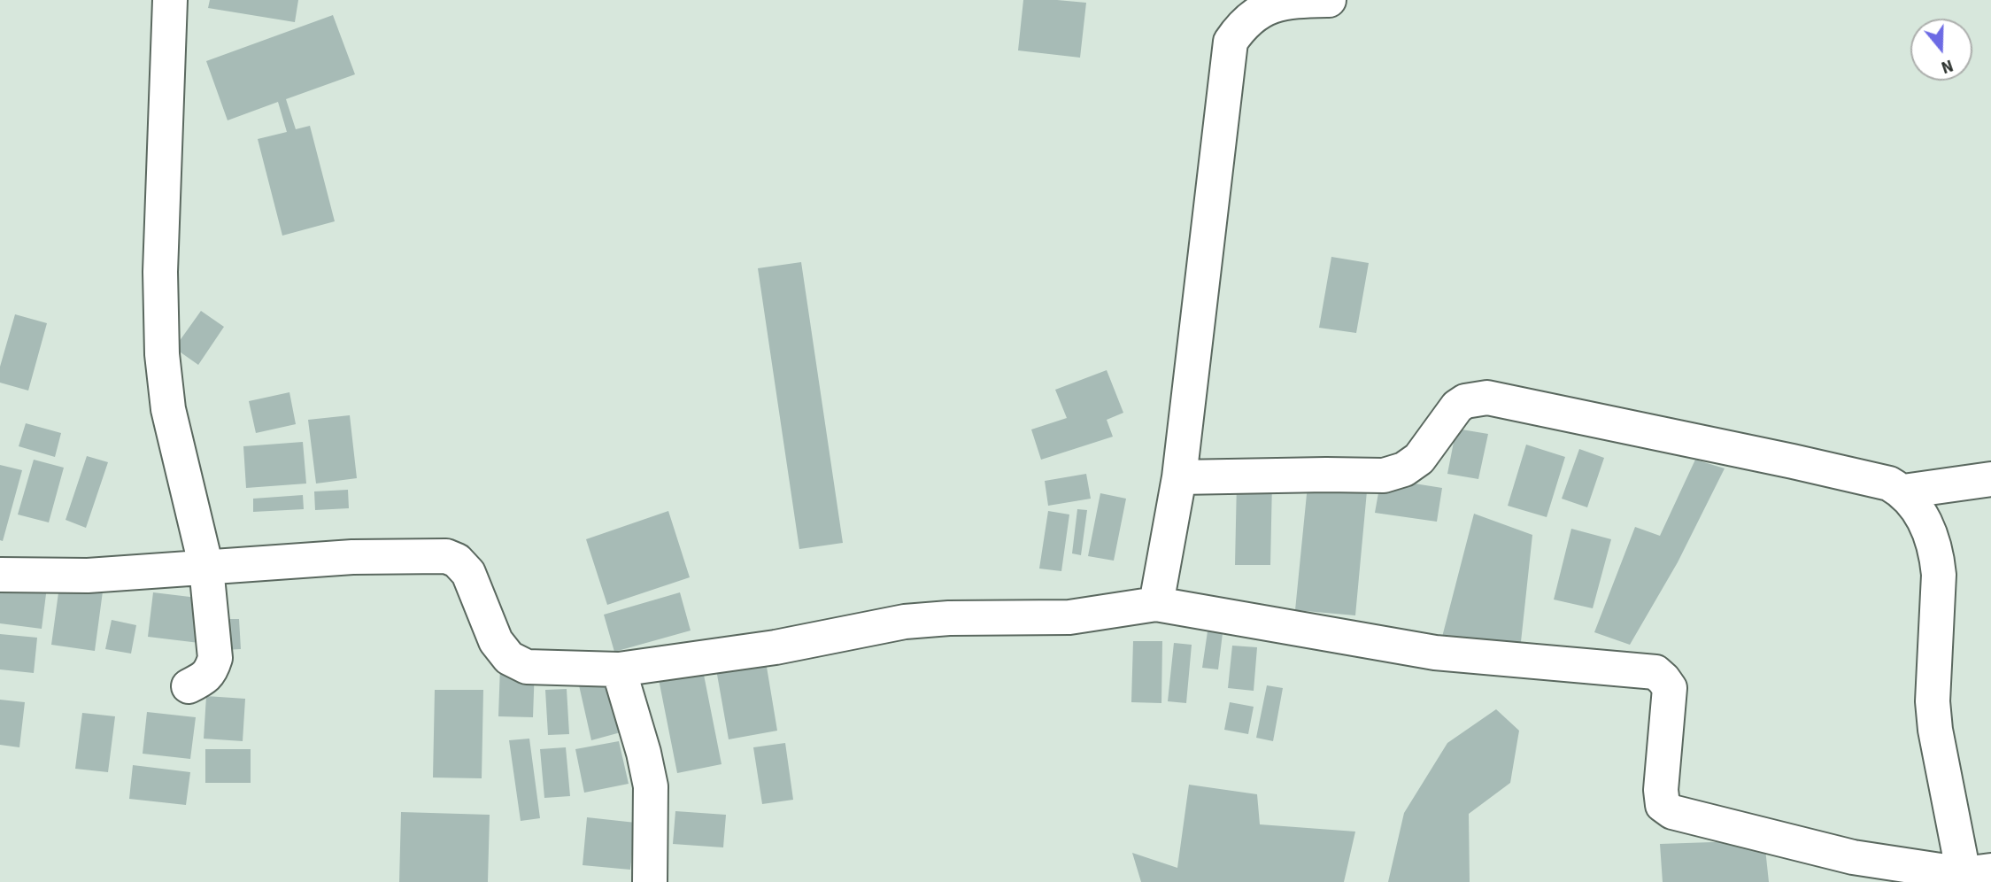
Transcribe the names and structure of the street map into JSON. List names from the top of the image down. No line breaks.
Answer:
{"north":"bottom"}
